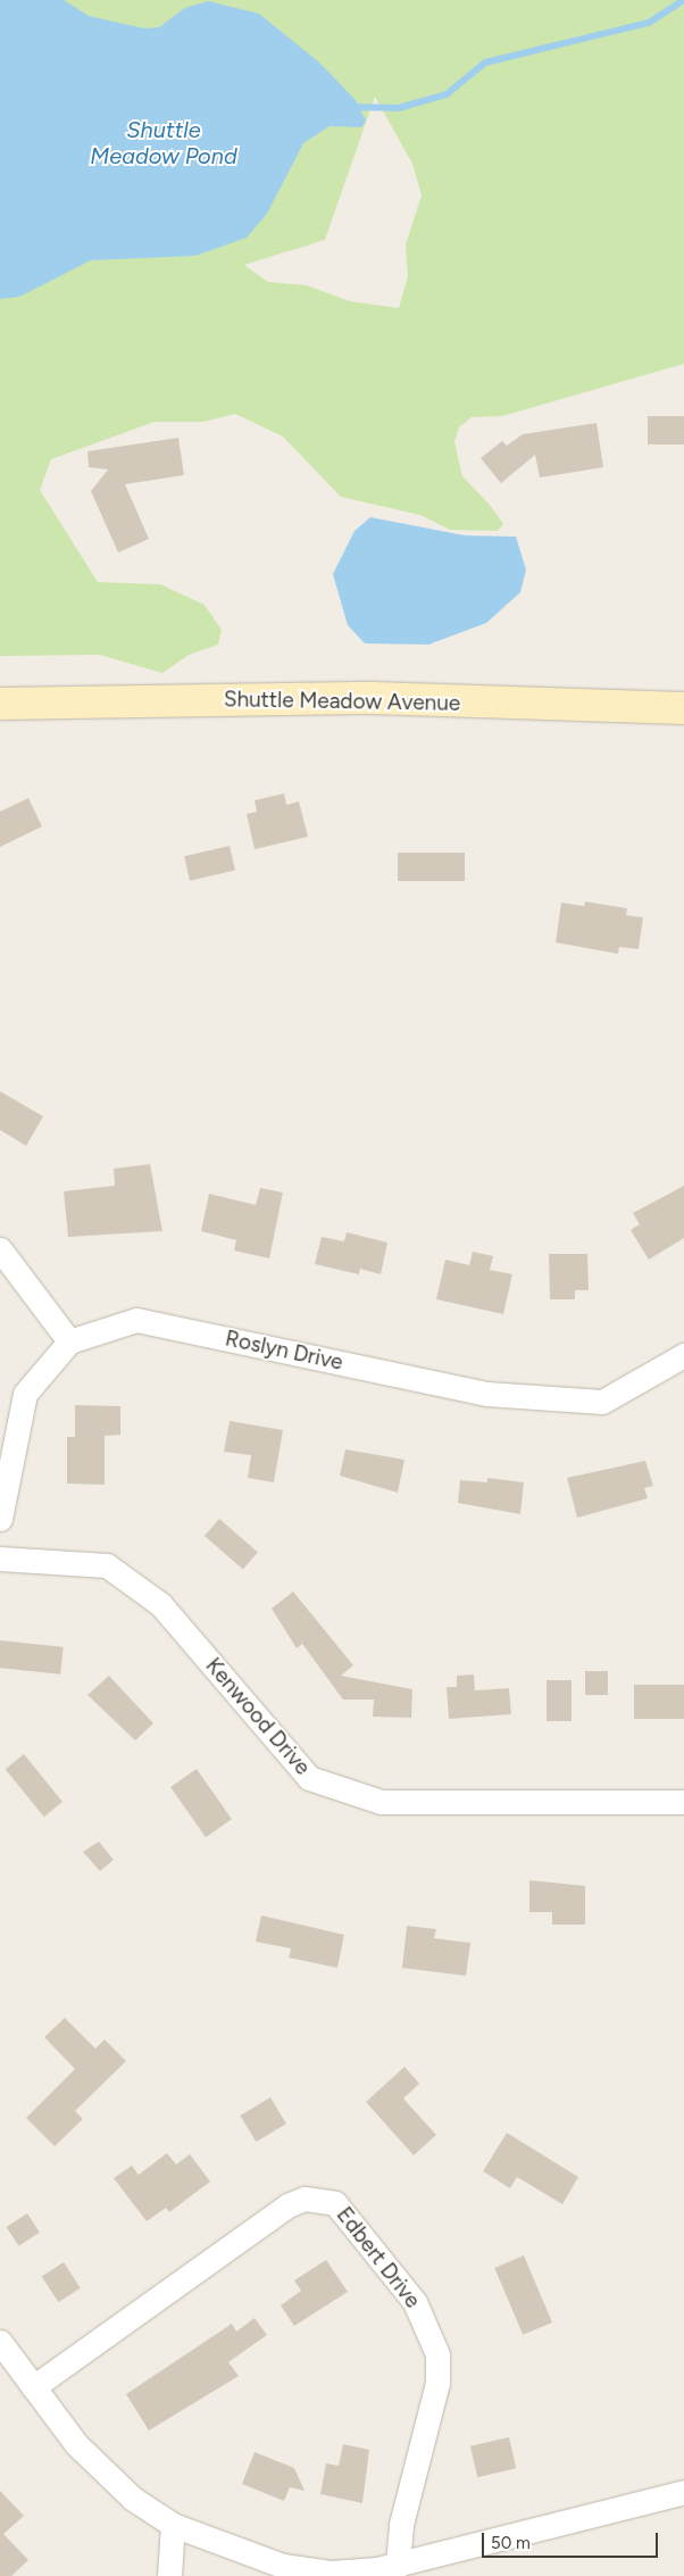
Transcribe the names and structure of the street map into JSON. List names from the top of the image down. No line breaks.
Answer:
{"streets":{"street":["Shuttle Meadow Avenue","Roslyn Drive","Kenwood Drive","Edbert Drive"]},"water":["Shuttle Meadow Pond"],"scale_bar":"50 m"}
